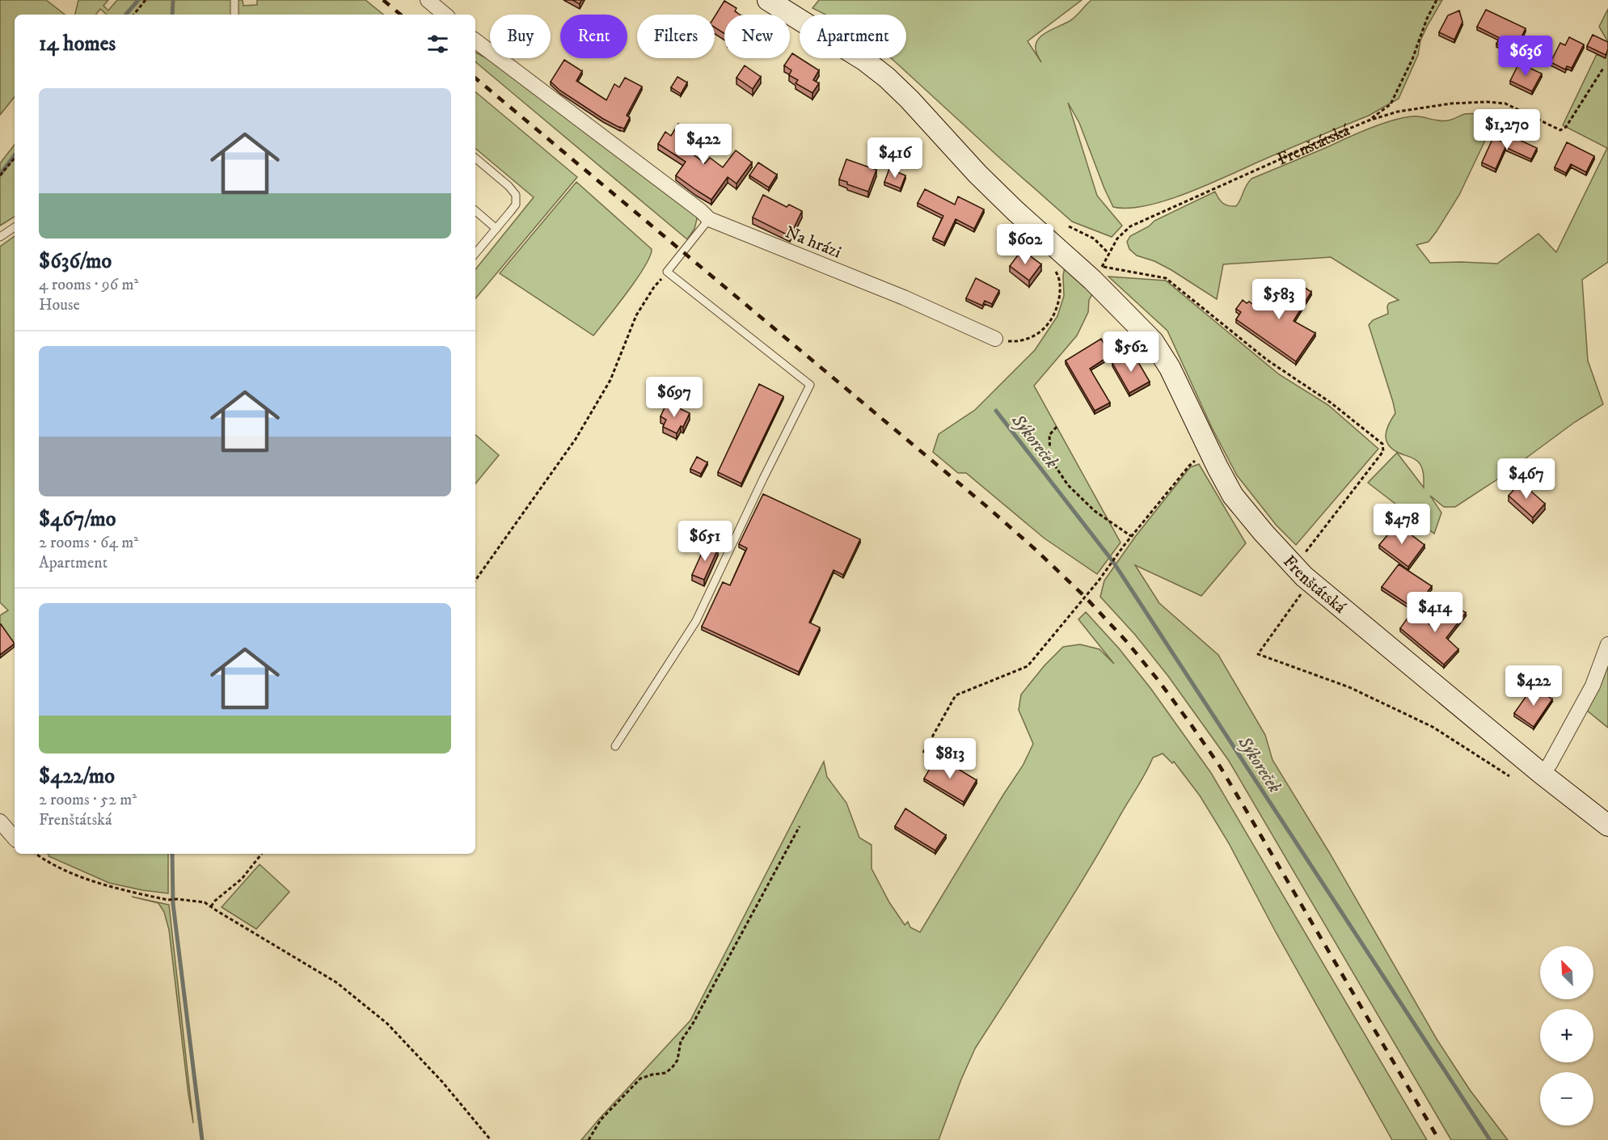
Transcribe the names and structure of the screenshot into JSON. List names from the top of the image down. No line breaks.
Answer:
{"streets":{"main road":["Frenštátská"],"street":["Na hrázi"]},"water":["Sýkoreček"],"north":"top left","page":{"chip":["Buy","Rent","Filters","New","Apartment"],"heading":"14 homes","price":["$636","$1,270","$422","$416","$602","$583","$562","$697","$467","$478","$651","$414","$422","$813"],"list":[{"name":"$636/mo","note":"4 rooms · 96 m² · House"},{"name":"$467/mo","note":"2 rooms · 64 m² · Apartment"},{"name":"$422/mo","note":"2 rooms · 52 m² · Frenštátská"}],"map_buttons":["+","−"]}}
